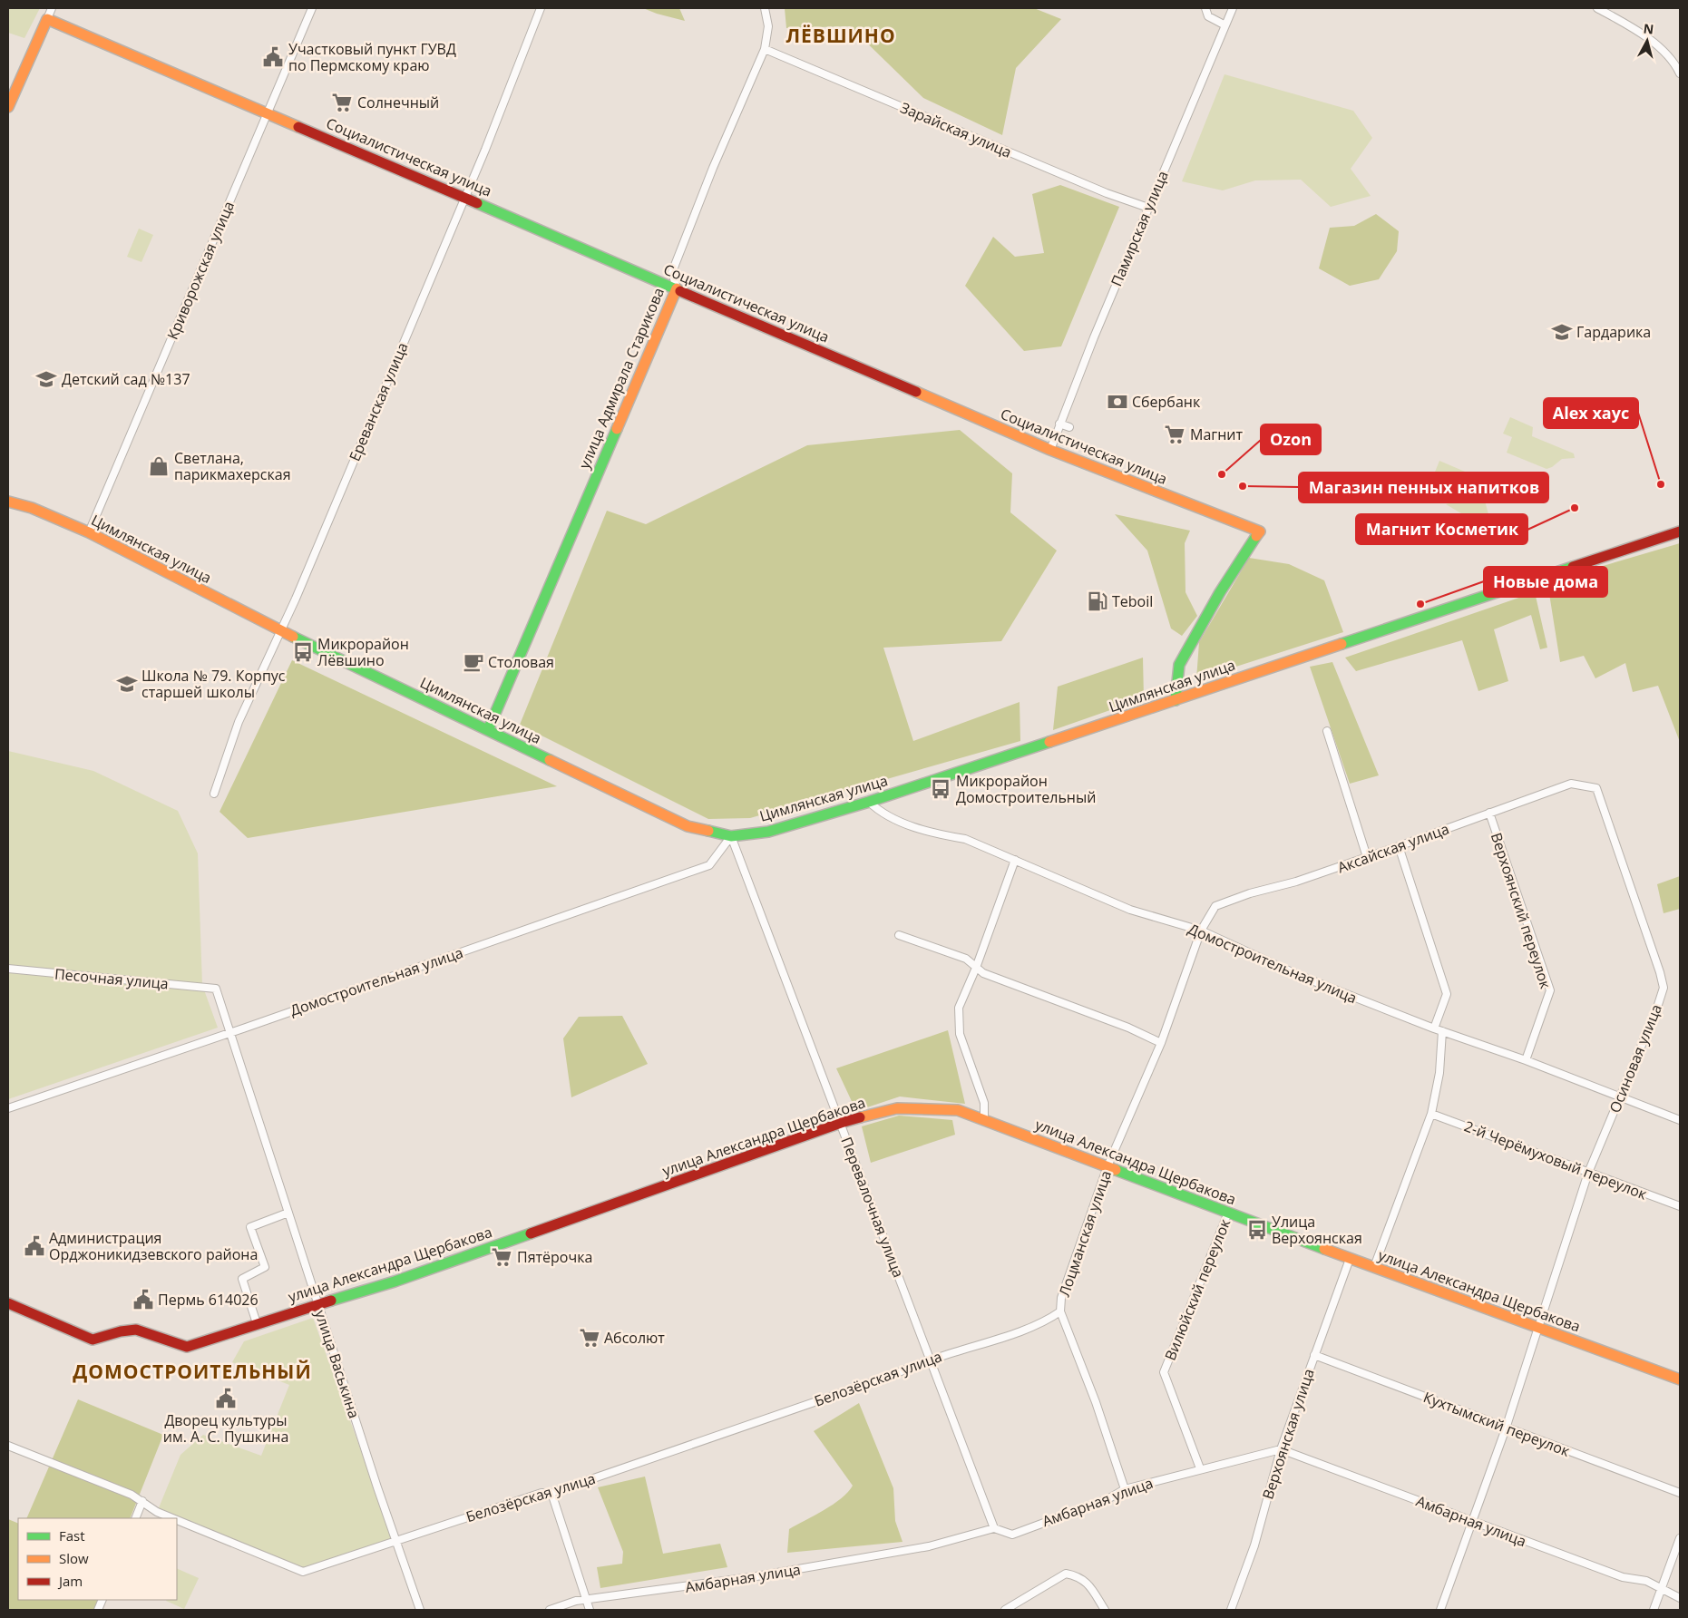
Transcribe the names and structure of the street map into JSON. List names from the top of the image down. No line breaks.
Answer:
{"streets":{"street":["Зарайская улица","Социалистическая улица","Памирская улица","Криворожская улица","улица Адмирала Старикова","Ереванская улица","Цимлянская улица","Аксайская улица","Верхоянский переулок","Домостроительная улица","Песочная улица","Осиновая улица","улица Александра Щербакова","2-й Черёмуховый переулок","Перевалочная улица","Лоцманская улица","Вилюйский переулок","улица Васькина","Белозёрская улица","Кухтымский переулок","Верхоянская улица","Амбарная улица"]},"crossings":[["Зарайская улица","Памирская улица"],["Зарайская улица","улица Адмирала Старикова"],["Социалистическая улица","Памирская улица"],["Социалистическая улица","Криворожская улица"],["Социалистическая улица","улица Адмирала Старикова"],["Социалистическая улица","Ереванская улица"],["Социалистическая улица","Цимлянская улица"],["Криворожская улица","Цимлянская улица"],["улица Адмирала Старикова","Цимлянская улица"],["Ереванская улица","Цимлянская улица"],["Цимлянская улица","Домостроительная улица"],["Цимлянская улица","Перевалочная улица"],["Аксайская улица","Верхоянский переулок"],["Аксайская улица","Домостроительная улица"],["Аксайская улица","Осиновая улица"],["Аксайская улица","Лоцманская улица"],["Верхоянский переулок","Домостроительная улица"],["Домостроительная улица","Осиновая улица"],["Домостроительная улица","Перевалочная улица"],["Домостроительная улица","Лоцманская улица"],["Домостроительная улица","улица Васькина"],["Песочная улица","улица Васькина"],["Осиновая улица","улица Александра Щербакова"],["Осиновая улица","2-й Черёмуховый переулок"],["Осиновая улица","Кухтымский переулок"],["Осиновая улица","Амбарная улица"],["улица Александра Щербакова","Перевалочная улица"],["улица Александра Щербакова","Лоцманская улица"],["улица Александра Щербакова","Вилюйский переулок"],["улица Александра Щербакова","улица Васькина"],["улица Александра Щербакова","Верхоянская улица"],["Перевалочная улица","Белозёрская улица"],["Перевалочная улица","Амбарная улица"],["Лоцманская улица","Белозёрская улица"],["Лоцманская улица","Амбарная улица"],["Вилюйский переулок","Амбарная улица"],["улица Васькина","Белозёрская улица"],["Кухтымский переулок","Верхоянская улица"],["Верхоянская улица","Амбарная улица"]],"districts":["ЛЁВШИНО","ДОМОСТРОИТЕЛЬНЫЙ"],"places":{"public building":["Участковый пункт ГУВД по Пермскому краю","Администрация Орджоникидзевского района","Пермь 614026","Дворец культуры им. А. С. Пушкина"],"supermarket":["Солнечный","Магнит","Пятёрочка","Абсолют"],"school or university":["Гардарика","Детский сад №137","Школа № 79. Корпус старшей школы"],"bank":["Сбербанк"],"shop":["Светлана, парикмахерская"],"other":["Ozon","Alex хаус","Магазин пенных напитков","Магнит Косметик","Новые дома"],"fuel station":["Teboil"],"bus stop":["Микрорайон Лёвшино","Микрорайон Домостроительный","Улица Верхоянская"],"cafe":["Столовая"]},"legend":["Fast","Slow","Jam"],"north":"top"}
